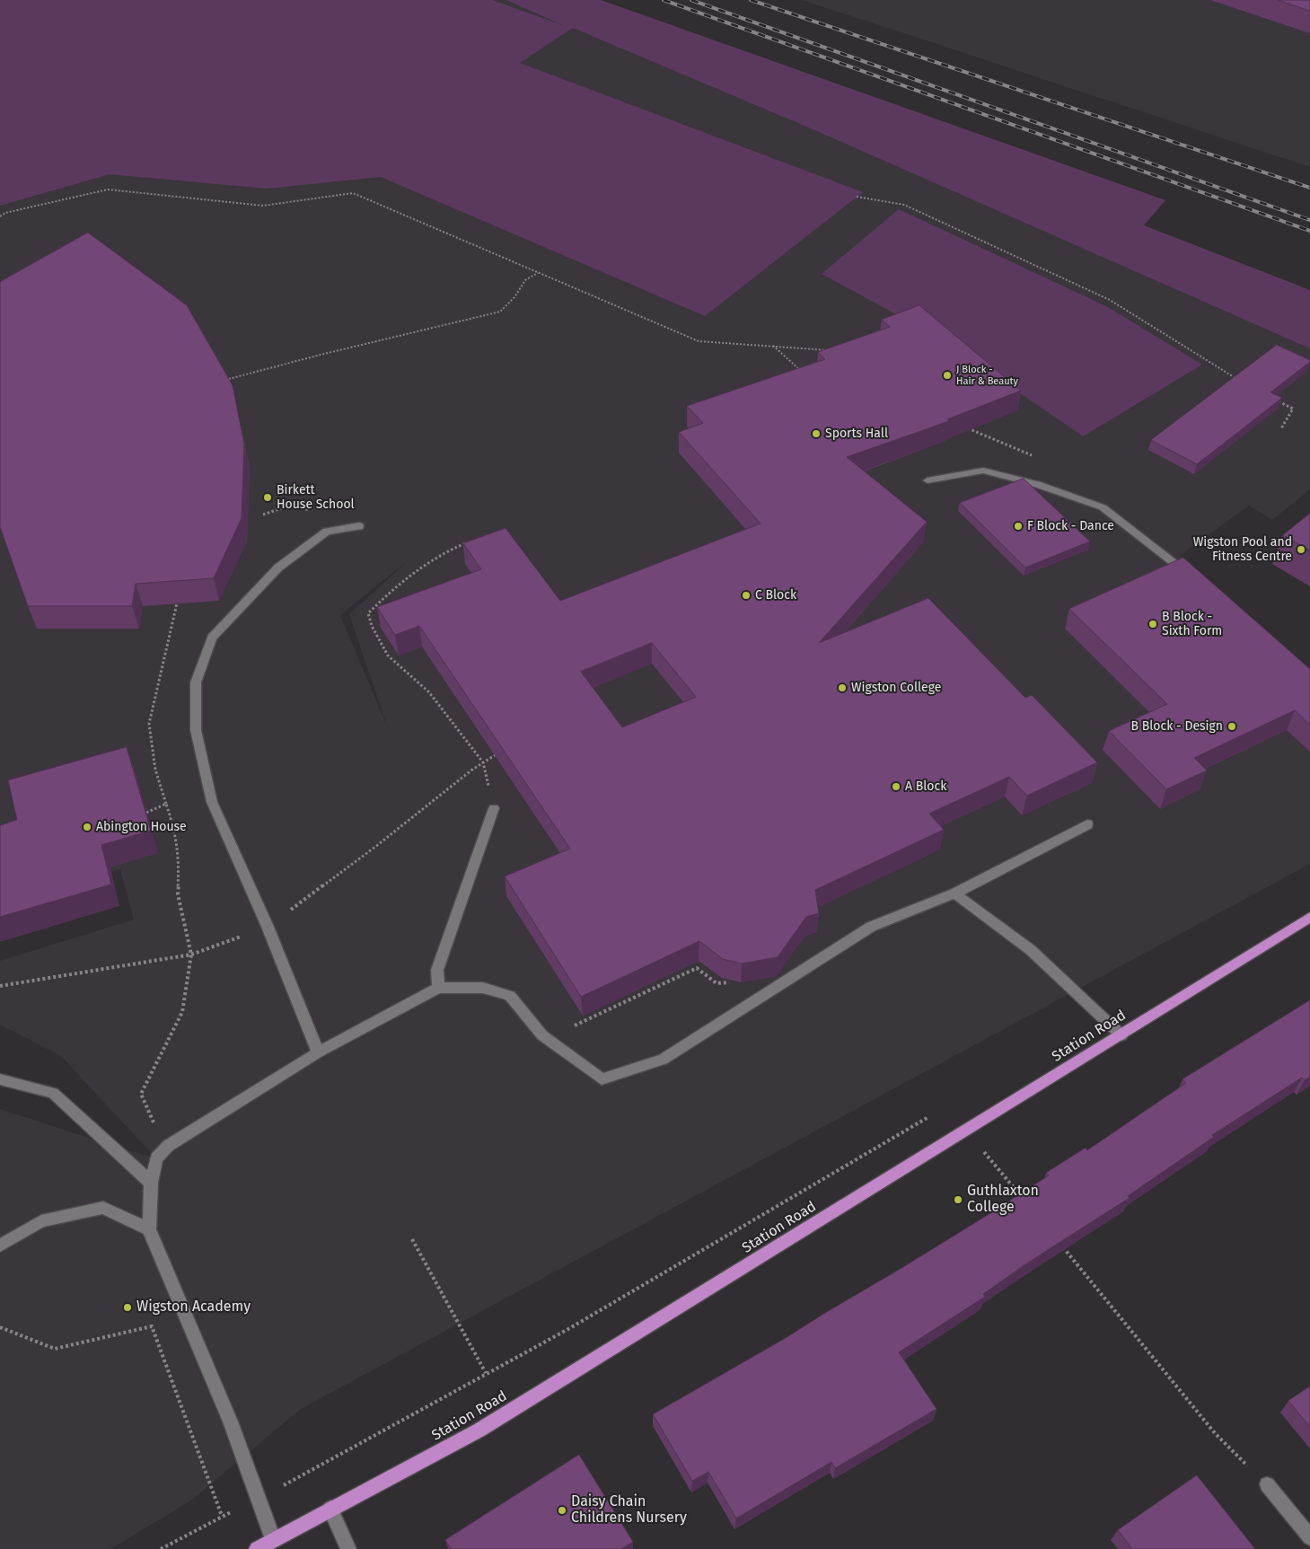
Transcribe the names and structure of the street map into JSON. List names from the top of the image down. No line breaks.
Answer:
{"streets":{"main road":["Station Road"]},"places":["J Block - Hair & Beauty","Sports Hall","Birkett House School","F Block - Dance","Wigston Pool and Fitness Centre","C Block","B Block - Sixth Form","Wigston College","B Block - Design","A Block","Abington House","Guthlaxton College","Wigston Academy","Daisy Chain Childrens Nursery"]}
